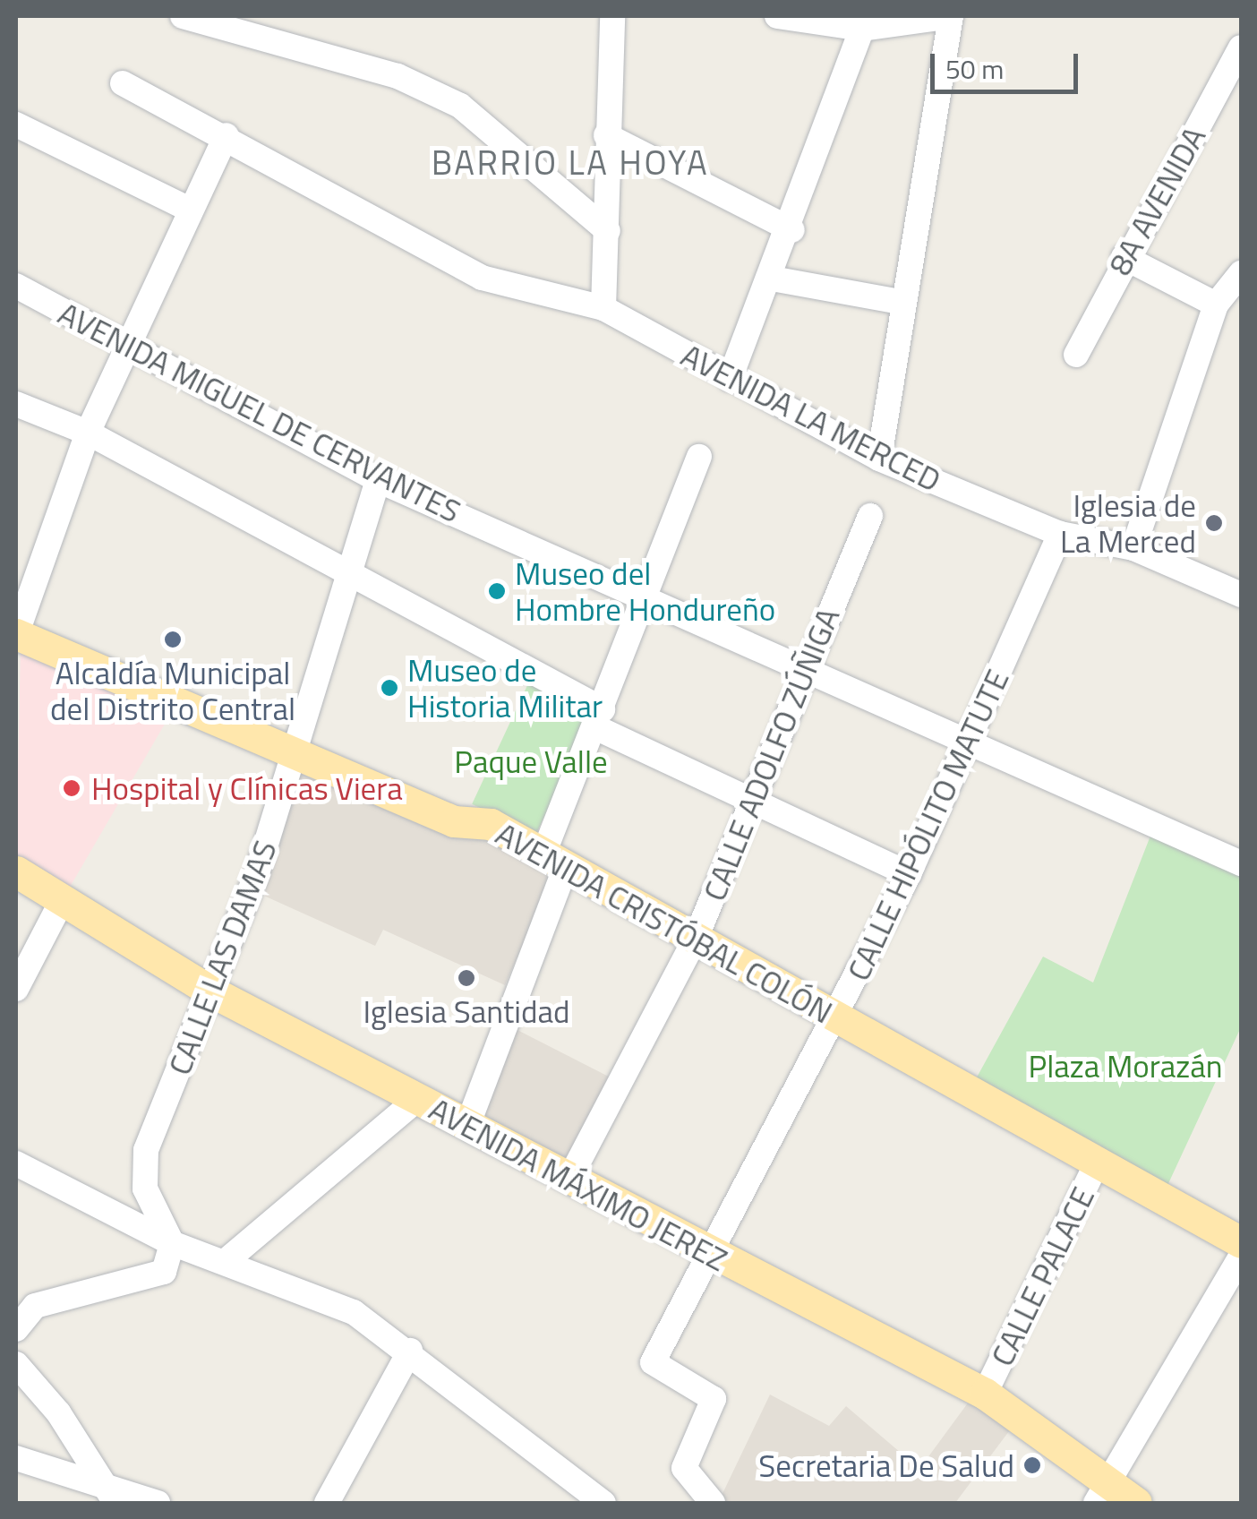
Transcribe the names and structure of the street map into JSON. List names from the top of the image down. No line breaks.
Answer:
{"streets":{"main road":["AVENIDA CRISTÓBAL COLÓN","AVENIDA MÁXIMO JEREZ"],"street":["8A AVENIDA","AVENIDA MIGUEL DE CERVANTES","AVENIDA LA MERCED","CALLE ADOLFO ZÚÑIGA","CALLE HIPÓLITO MATUTE","CALLE LAS DAMAS","CALLE PALACE"]},"crossings":[["AVENIDA MIGUEL DE CERVANTES","CALLE ADOLFO ZÚÑIGA"],["AVENIDA MIGUEL DE CERVANTES","CALLE HIPÓLITO MATUTE"],["AVENIDA MIGUEL DE CERVANTES","CALLE LAS DAMAS"],["AVENIDA LA MERCED","CALLE HIPÓLITO MATUTE"],["CALLE ADOLFO ZÚÑIGA","AVENIDA CRISTÓBAL COLÓN"],["CALLE ADOLFO ZÚÑIGA","AVENIDA MÁXIMO JEREZ"],["CALLE HIPÓLITO MATUTE","AVENIDA CRISTÓBAL COLÓN"],["CALLE HIPÓLITO MATUTE","AVENIDA MÁXIMO JEREZ"],["AVENIDA CRISTÓBAL COLÓN","CALLE LAS DAMAS"],["AVENIDA CRISTÓBAL COLÓN","CALLE PALACE"],["CALLE LAS DAMAS","AVENIDA MÁXIMO JEREZ"],["AVENIDA MÁXIMO JEREZ","CALLE PALACE"]],"districts":["BARRIO LA HOYA"],"parks":["Paque Valle","Plaza Morazán"],"places":["Iglesia de La Merced","Museo del Hombre Hondureño","Alcaldía Municipal del Distrito Central","Museo de Historia Militar","Hospital y Clínicas Viera","Iglesia Santidad","Secretaria De Salud"],"scale_bar":"50 m"}
